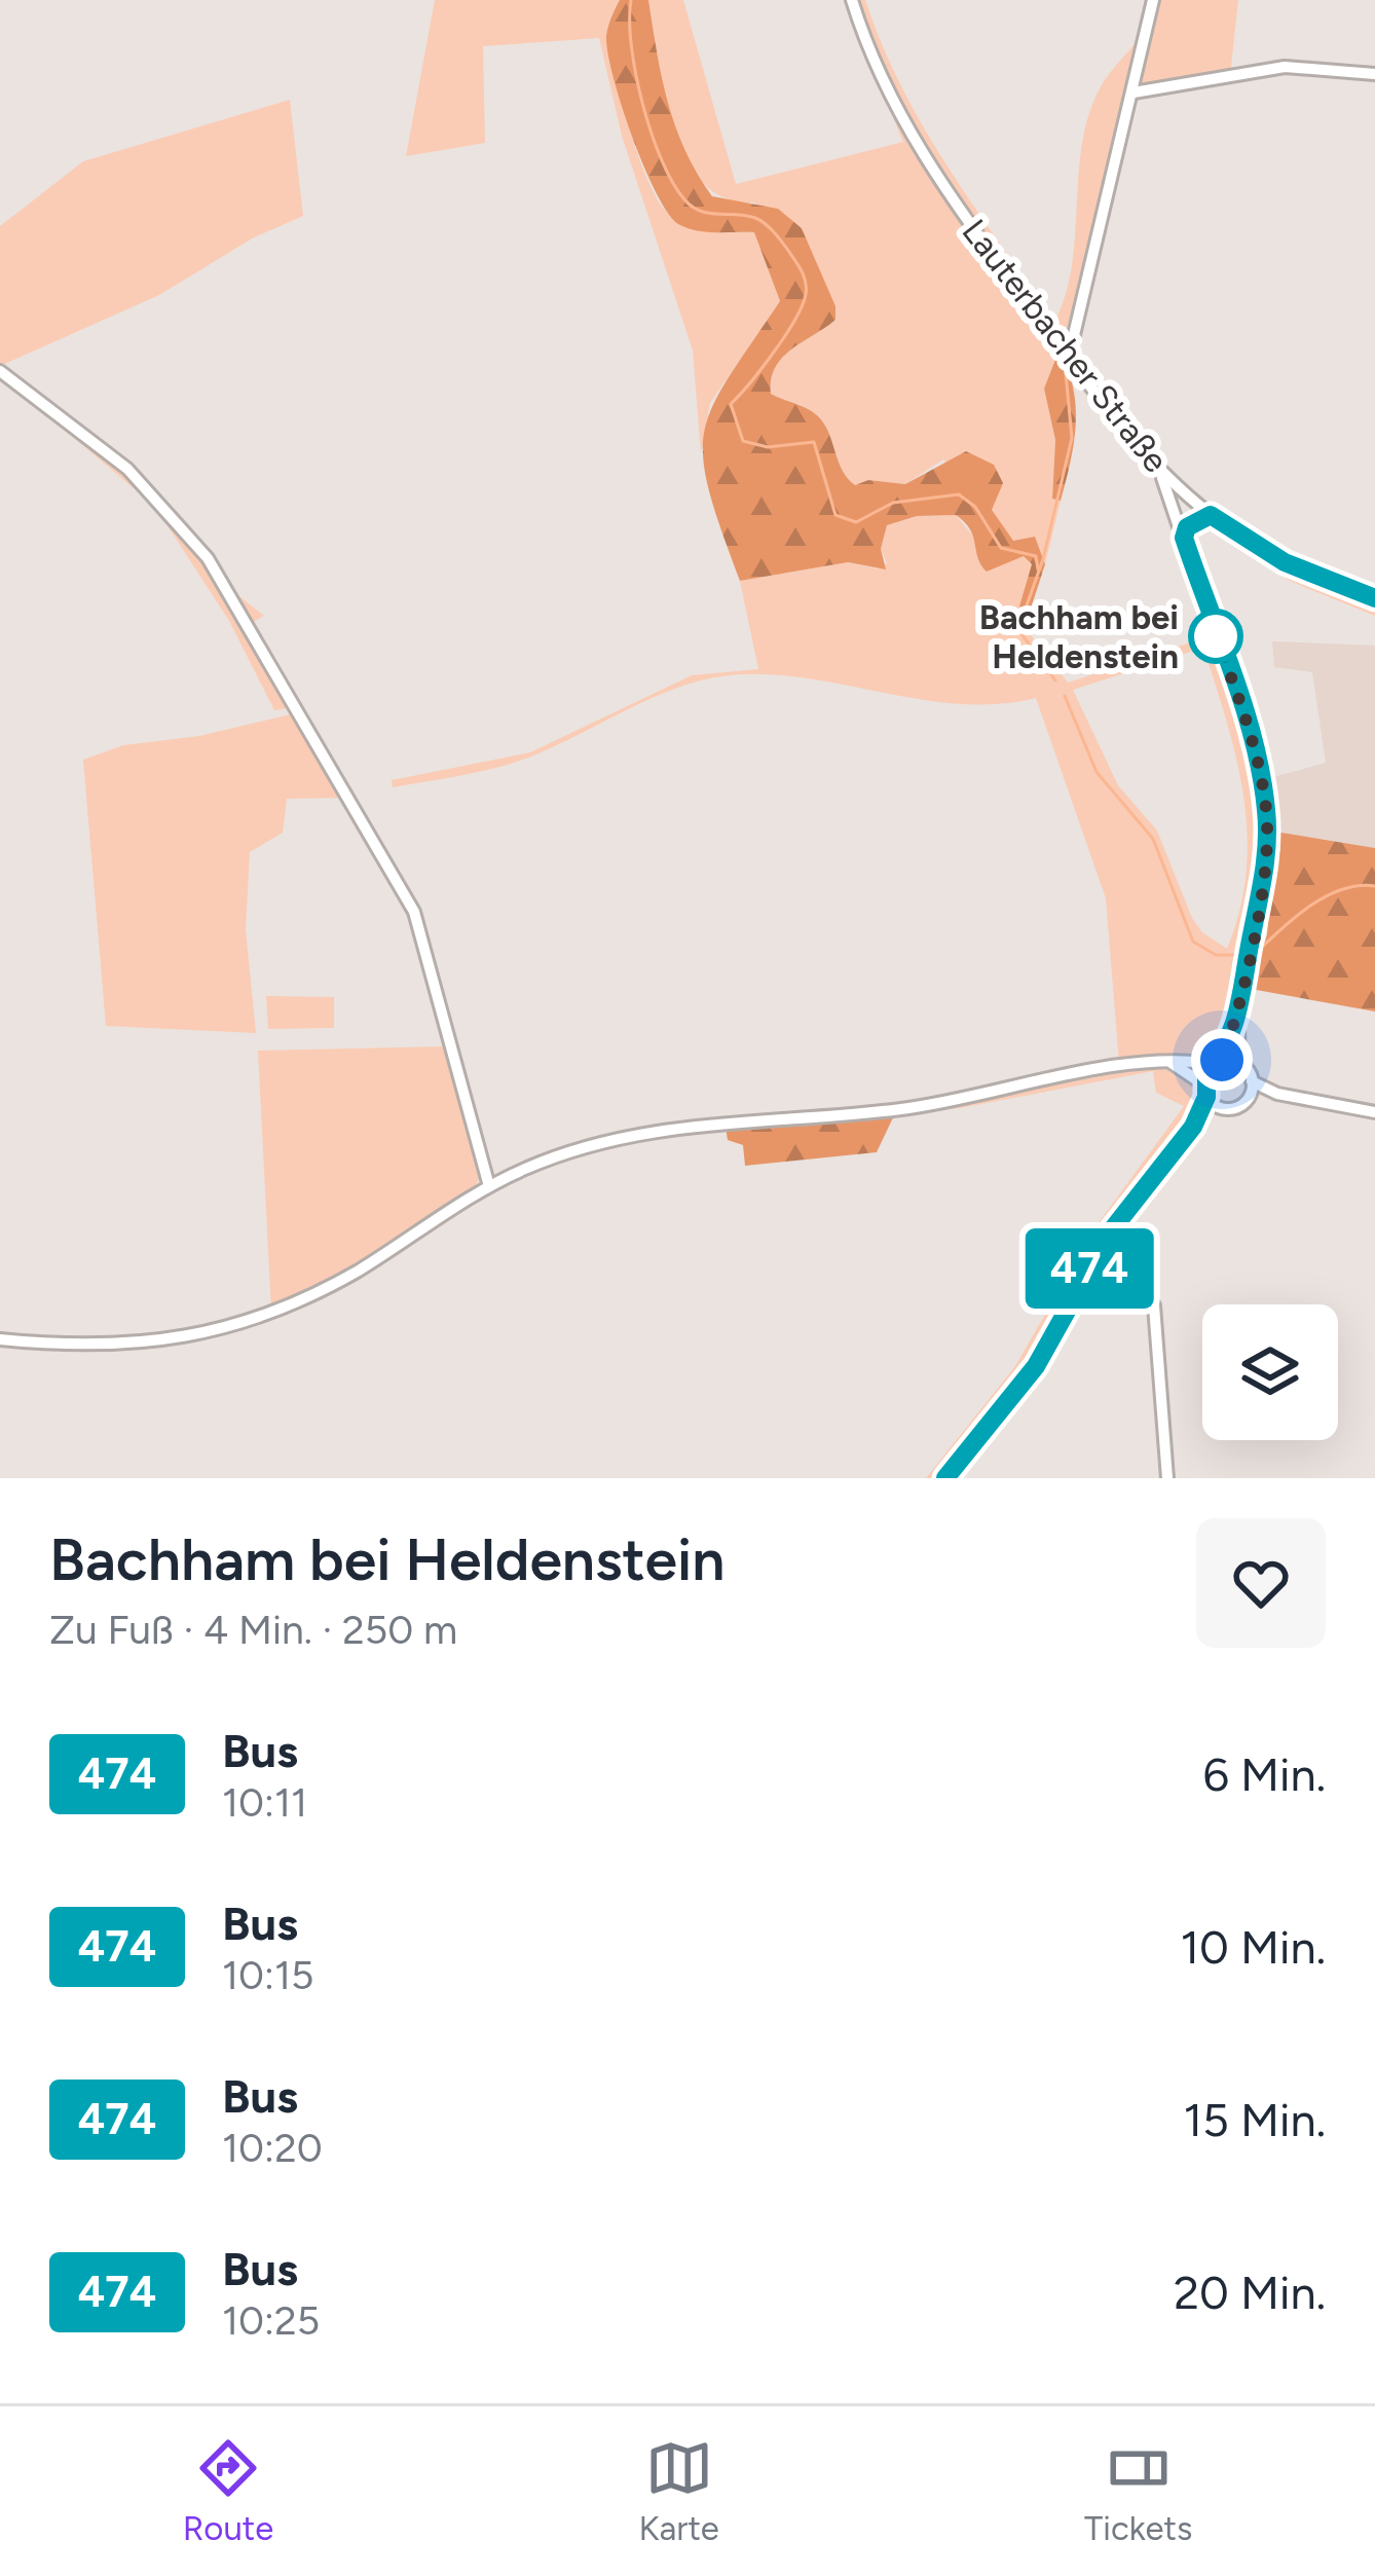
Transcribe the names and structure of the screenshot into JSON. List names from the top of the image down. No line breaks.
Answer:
{"streets":{"street":["Lauterbacher Straße"]},"places":["Bachham bei Heldenstein"],"lines":["bus line 474"],"page":{"on_map":"474","heading":["Bachham bei Heldenstein","Zu Fuß · 4 Min. · 250 m"],"list":[{"mark":"474","name":"Bus","note":"10:11","value":"6 Min."},{"mark":"474","name":"Bus","note":"10:15","value":"10 Min."},{"mark":"474","name":"Bus","note":"10:20","value":"15 Min."},{"mark":"474","name":"Bus","note":"10:25","value":"20 Min."}],"tabs":["Route","Karte","Tickets"]}}
